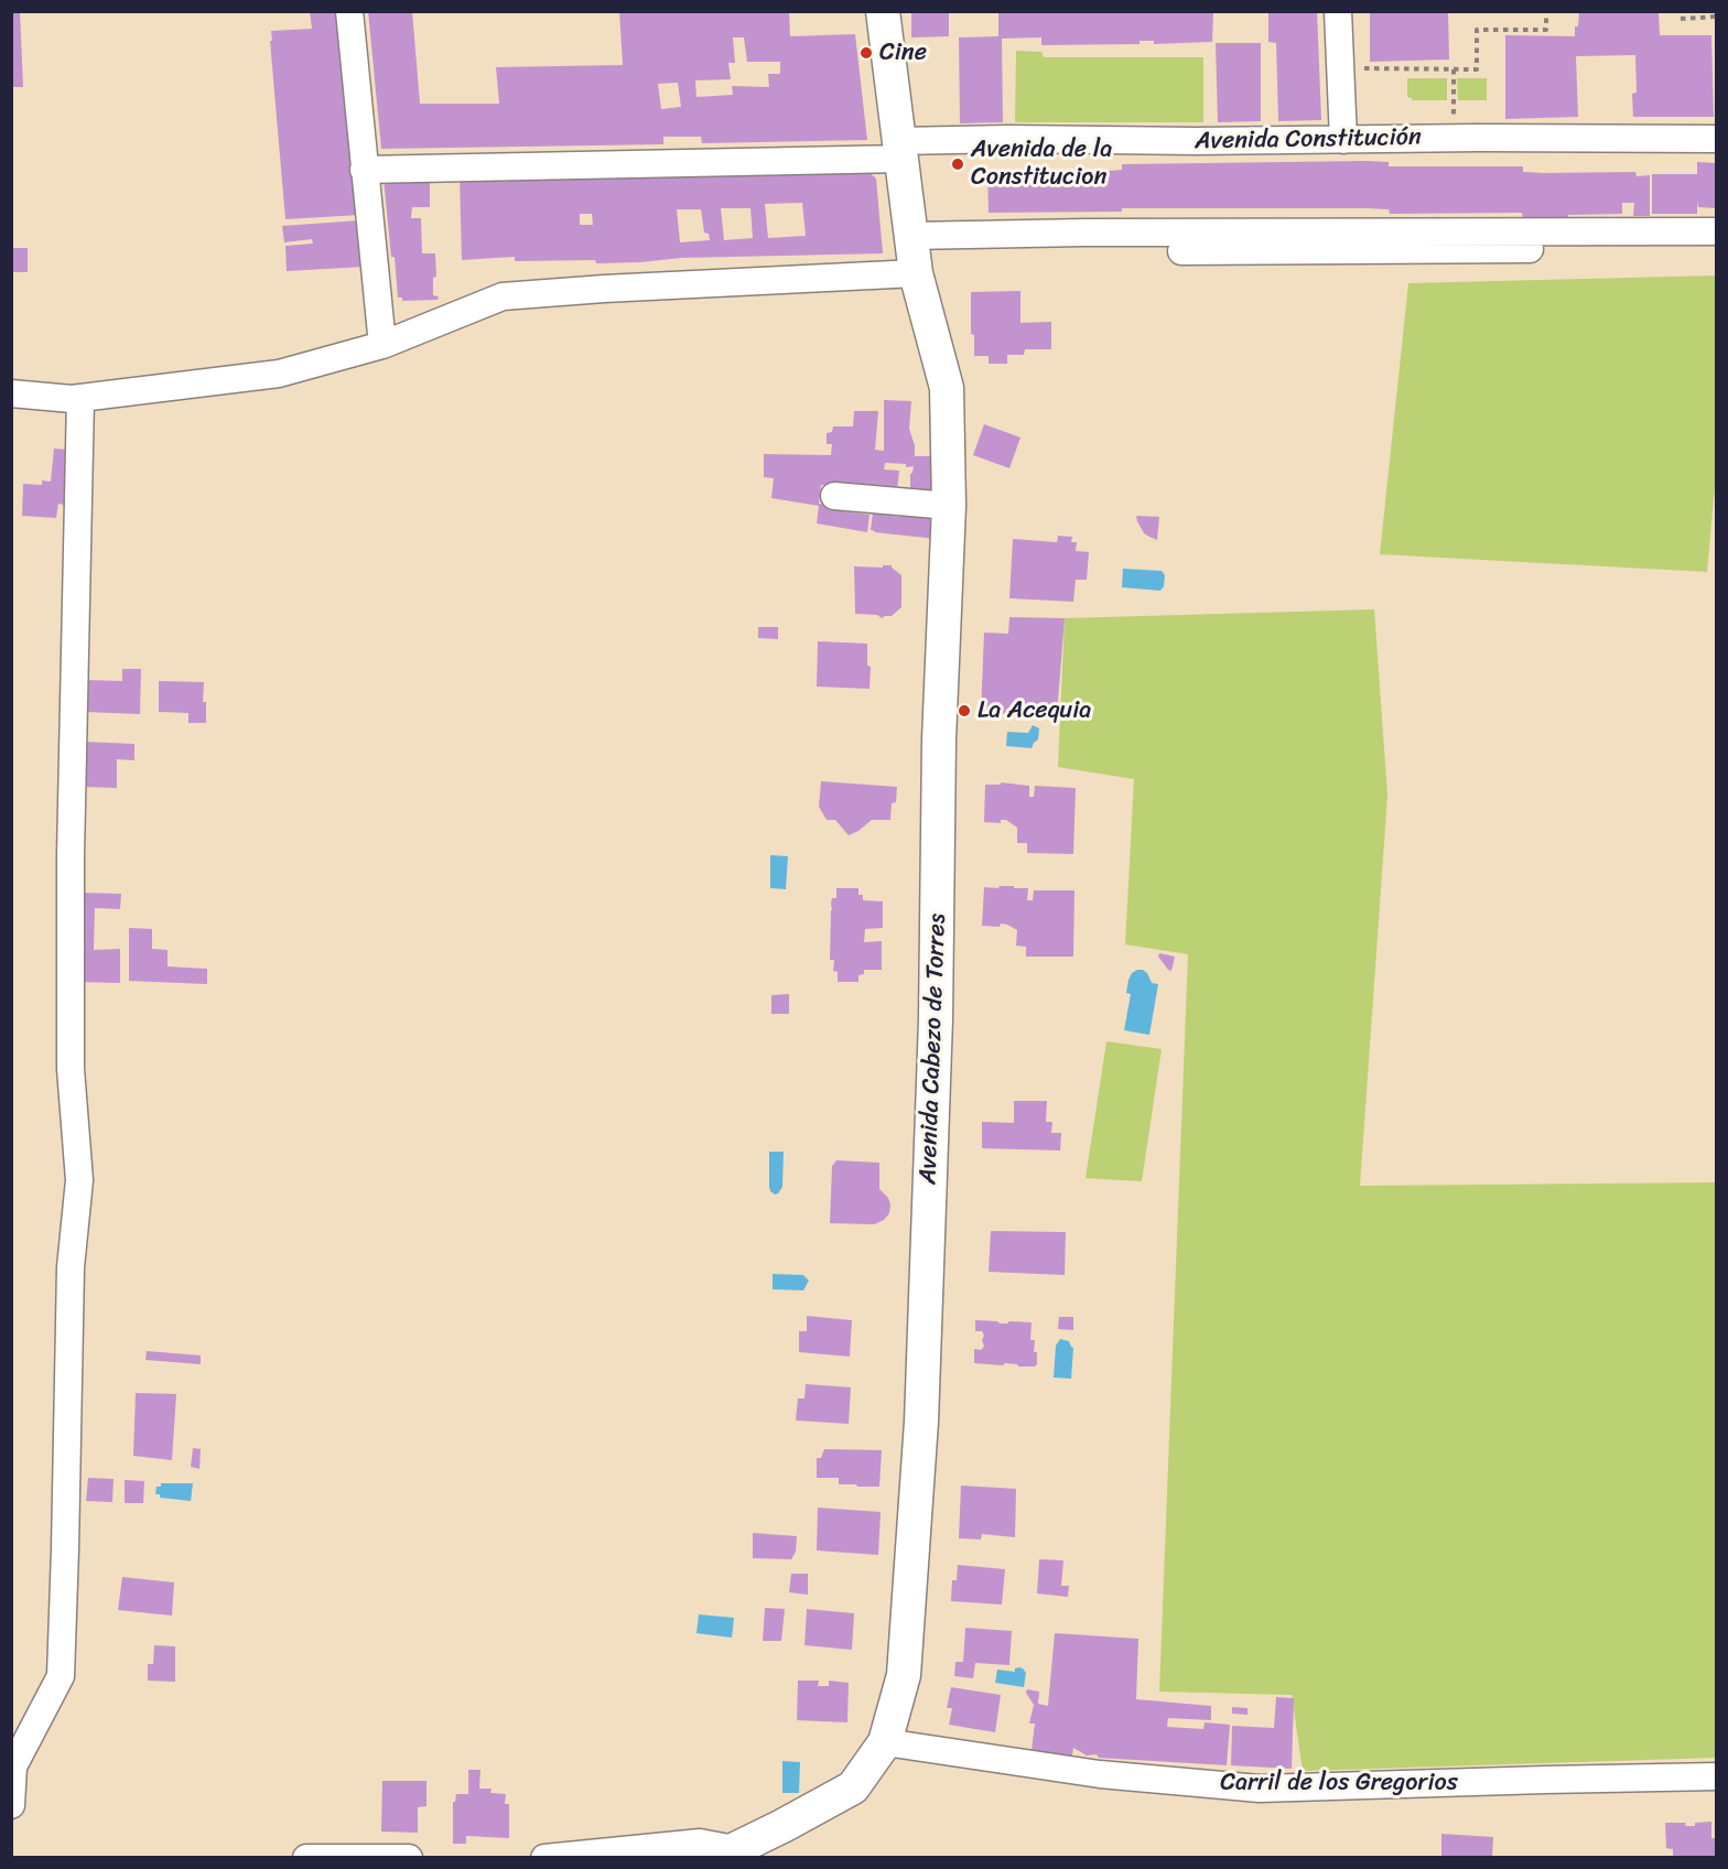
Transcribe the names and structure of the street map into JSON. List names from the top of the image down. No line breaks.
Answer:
{"streets":{"street":["Avenida Constitución","Avenida Cabezo de Torres","Carril de los Gregorios"]},"crossings":[["Avenida Constitución","Avenida Cabezo de Torres"],["Avenida Cabezo de Torres","Carril de los Gregorios"]],"places":["Cine","Avenida de la Constitucion","La Acequia"]}
